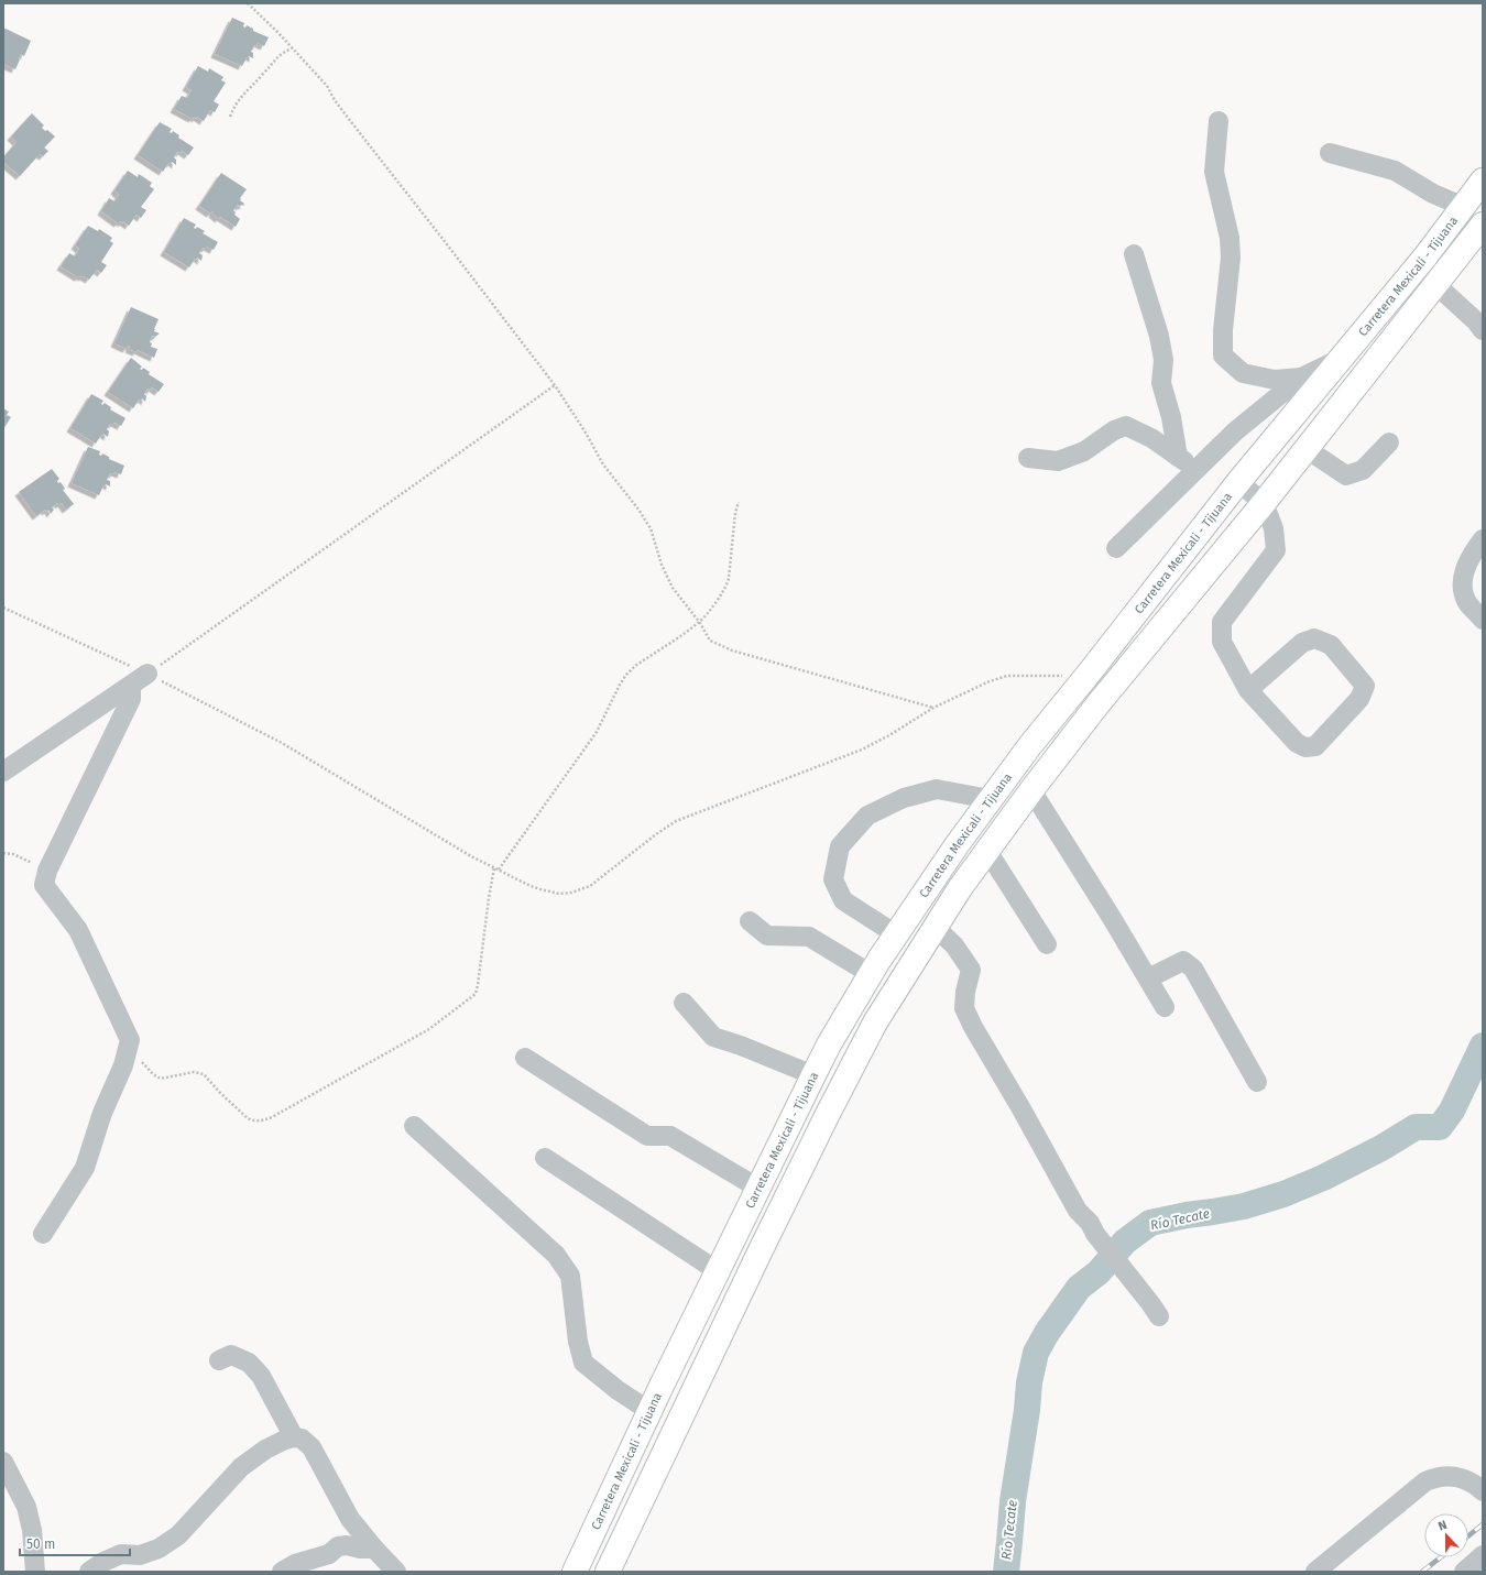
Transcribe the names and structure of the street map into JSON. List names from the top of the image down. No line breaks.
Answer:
{"streets":{"main road":["Carretera Mexicali - Tijuana"]},"water":["Río Tecate"],"scale_bar":"50 m","north":"top"}
